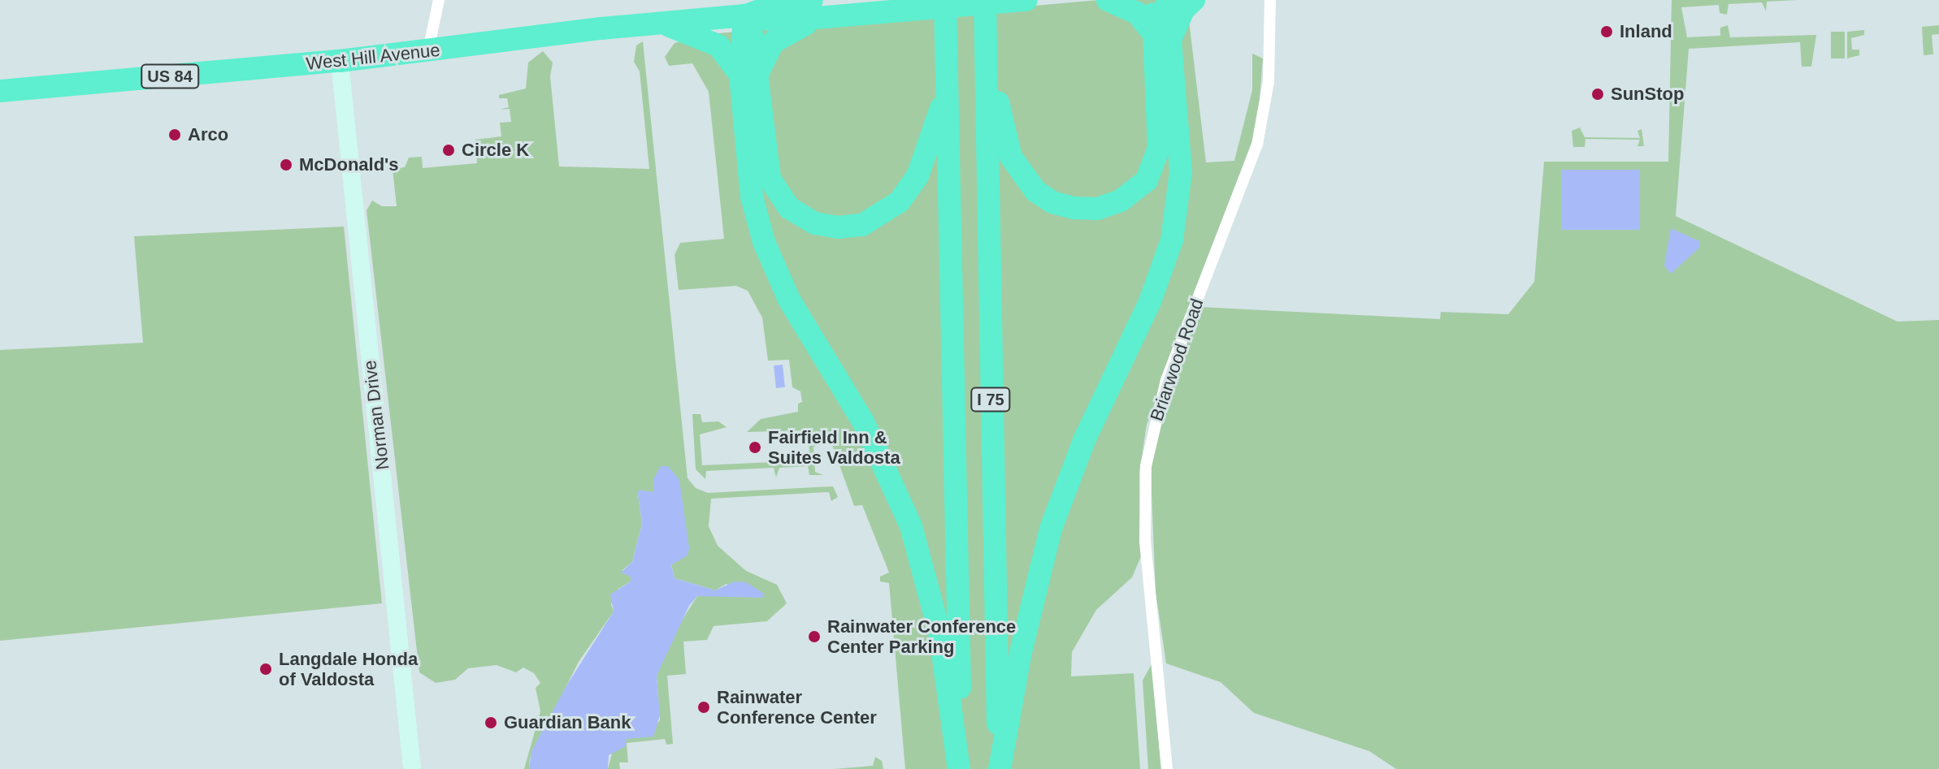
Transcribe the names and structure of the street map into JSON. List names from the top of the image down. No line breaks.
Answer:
{"streets":{"highway":["West Hill Avenue","US 84","I 75"],"street":["Briarwood Road","Norman Drive"]},"crossings":[["West Hill Avenue","Norman Drive"]],"places":["Inland","SunStop","Arco","Circle K","McDonald's","Fairfield Inn & Suites Valdosta","Rainwater Conference Center Parking","Langdale Honda of Valdosta","Rainwater Conference Center","Guardian Bank"]}
